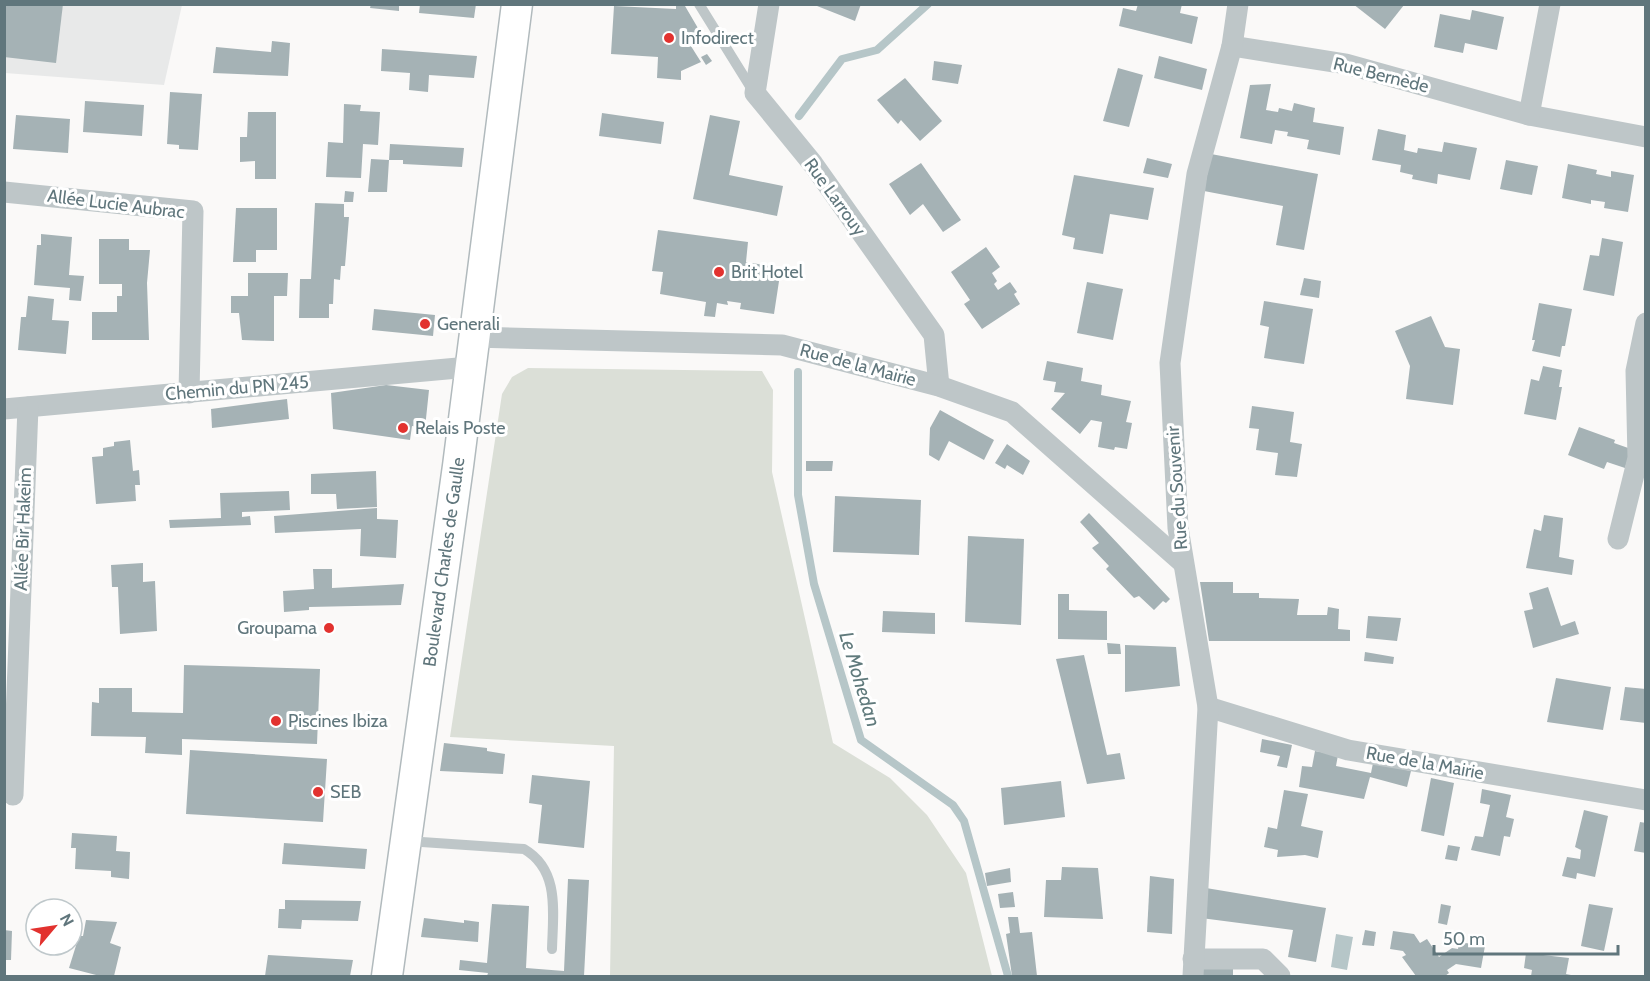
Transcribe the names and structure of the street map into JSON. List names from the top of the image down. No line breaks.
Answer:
{"streets":{"main road":["Boulevard Charles de Gaulle"],"street":["Rue Bernède","Rue Larrouy","Allée Lucie Aubrac","Rue de la Mairie","Chemin du PN 245","Rue du Souvenir","Allée Bir Hakeim"]},"crossings":[["Rue Bernède","Rue du Souvenir"],["Rue Larrouy","Rue de la Mairie"],["Allée Lucie Aubrac","Chemin du PN 245"],["Rue de la Mairie","Rue du Souvenir"],["Rue de la Mairie","Boulevard Charles de Gaulle"],["Chemin du PN 245","Allée Bir Hakeim"],["Chemin du PN 245","Boulevard Charles de Gaulle"]],"water":["Le Mohedan"],"places":["Infodirect","Brit Hotel","Generali","Relais Poste","Groupama","Piscines Ibiza","SEB"],"scale_bar":"50 m","north":"top right"}
